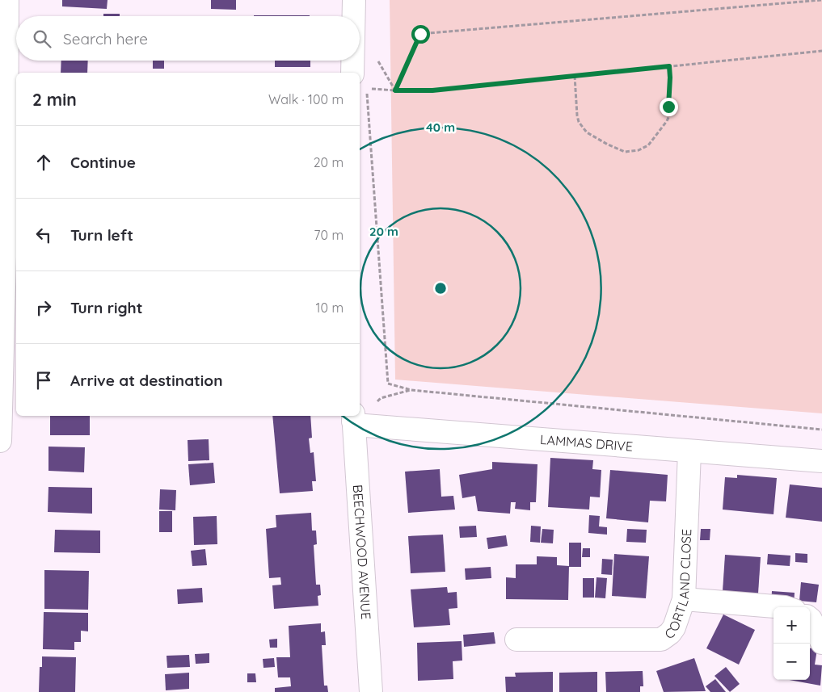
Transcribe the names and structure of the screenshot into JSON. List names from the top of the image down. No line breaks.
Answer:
{"streets":{"street":["LAMMAS DRIVE","BEECHWOOD AVENUE","CORTLAND CLOSE"]},"crossings":[["LAMMAS DRIVE","BEECHWOOD AVENUE"],["LAMMAS DRIVE","CORTLAND CLOSE"]],"page":{"search":"Search here","heading":["2 min","Walk · 100 m"],"list":[["Continue","20 m"],["Turn left","70 m"],["Turn right","10 m"],"Arrive at destination"],"map_buttons":["+","−"]},"rings":["40 m","20 m"]}
